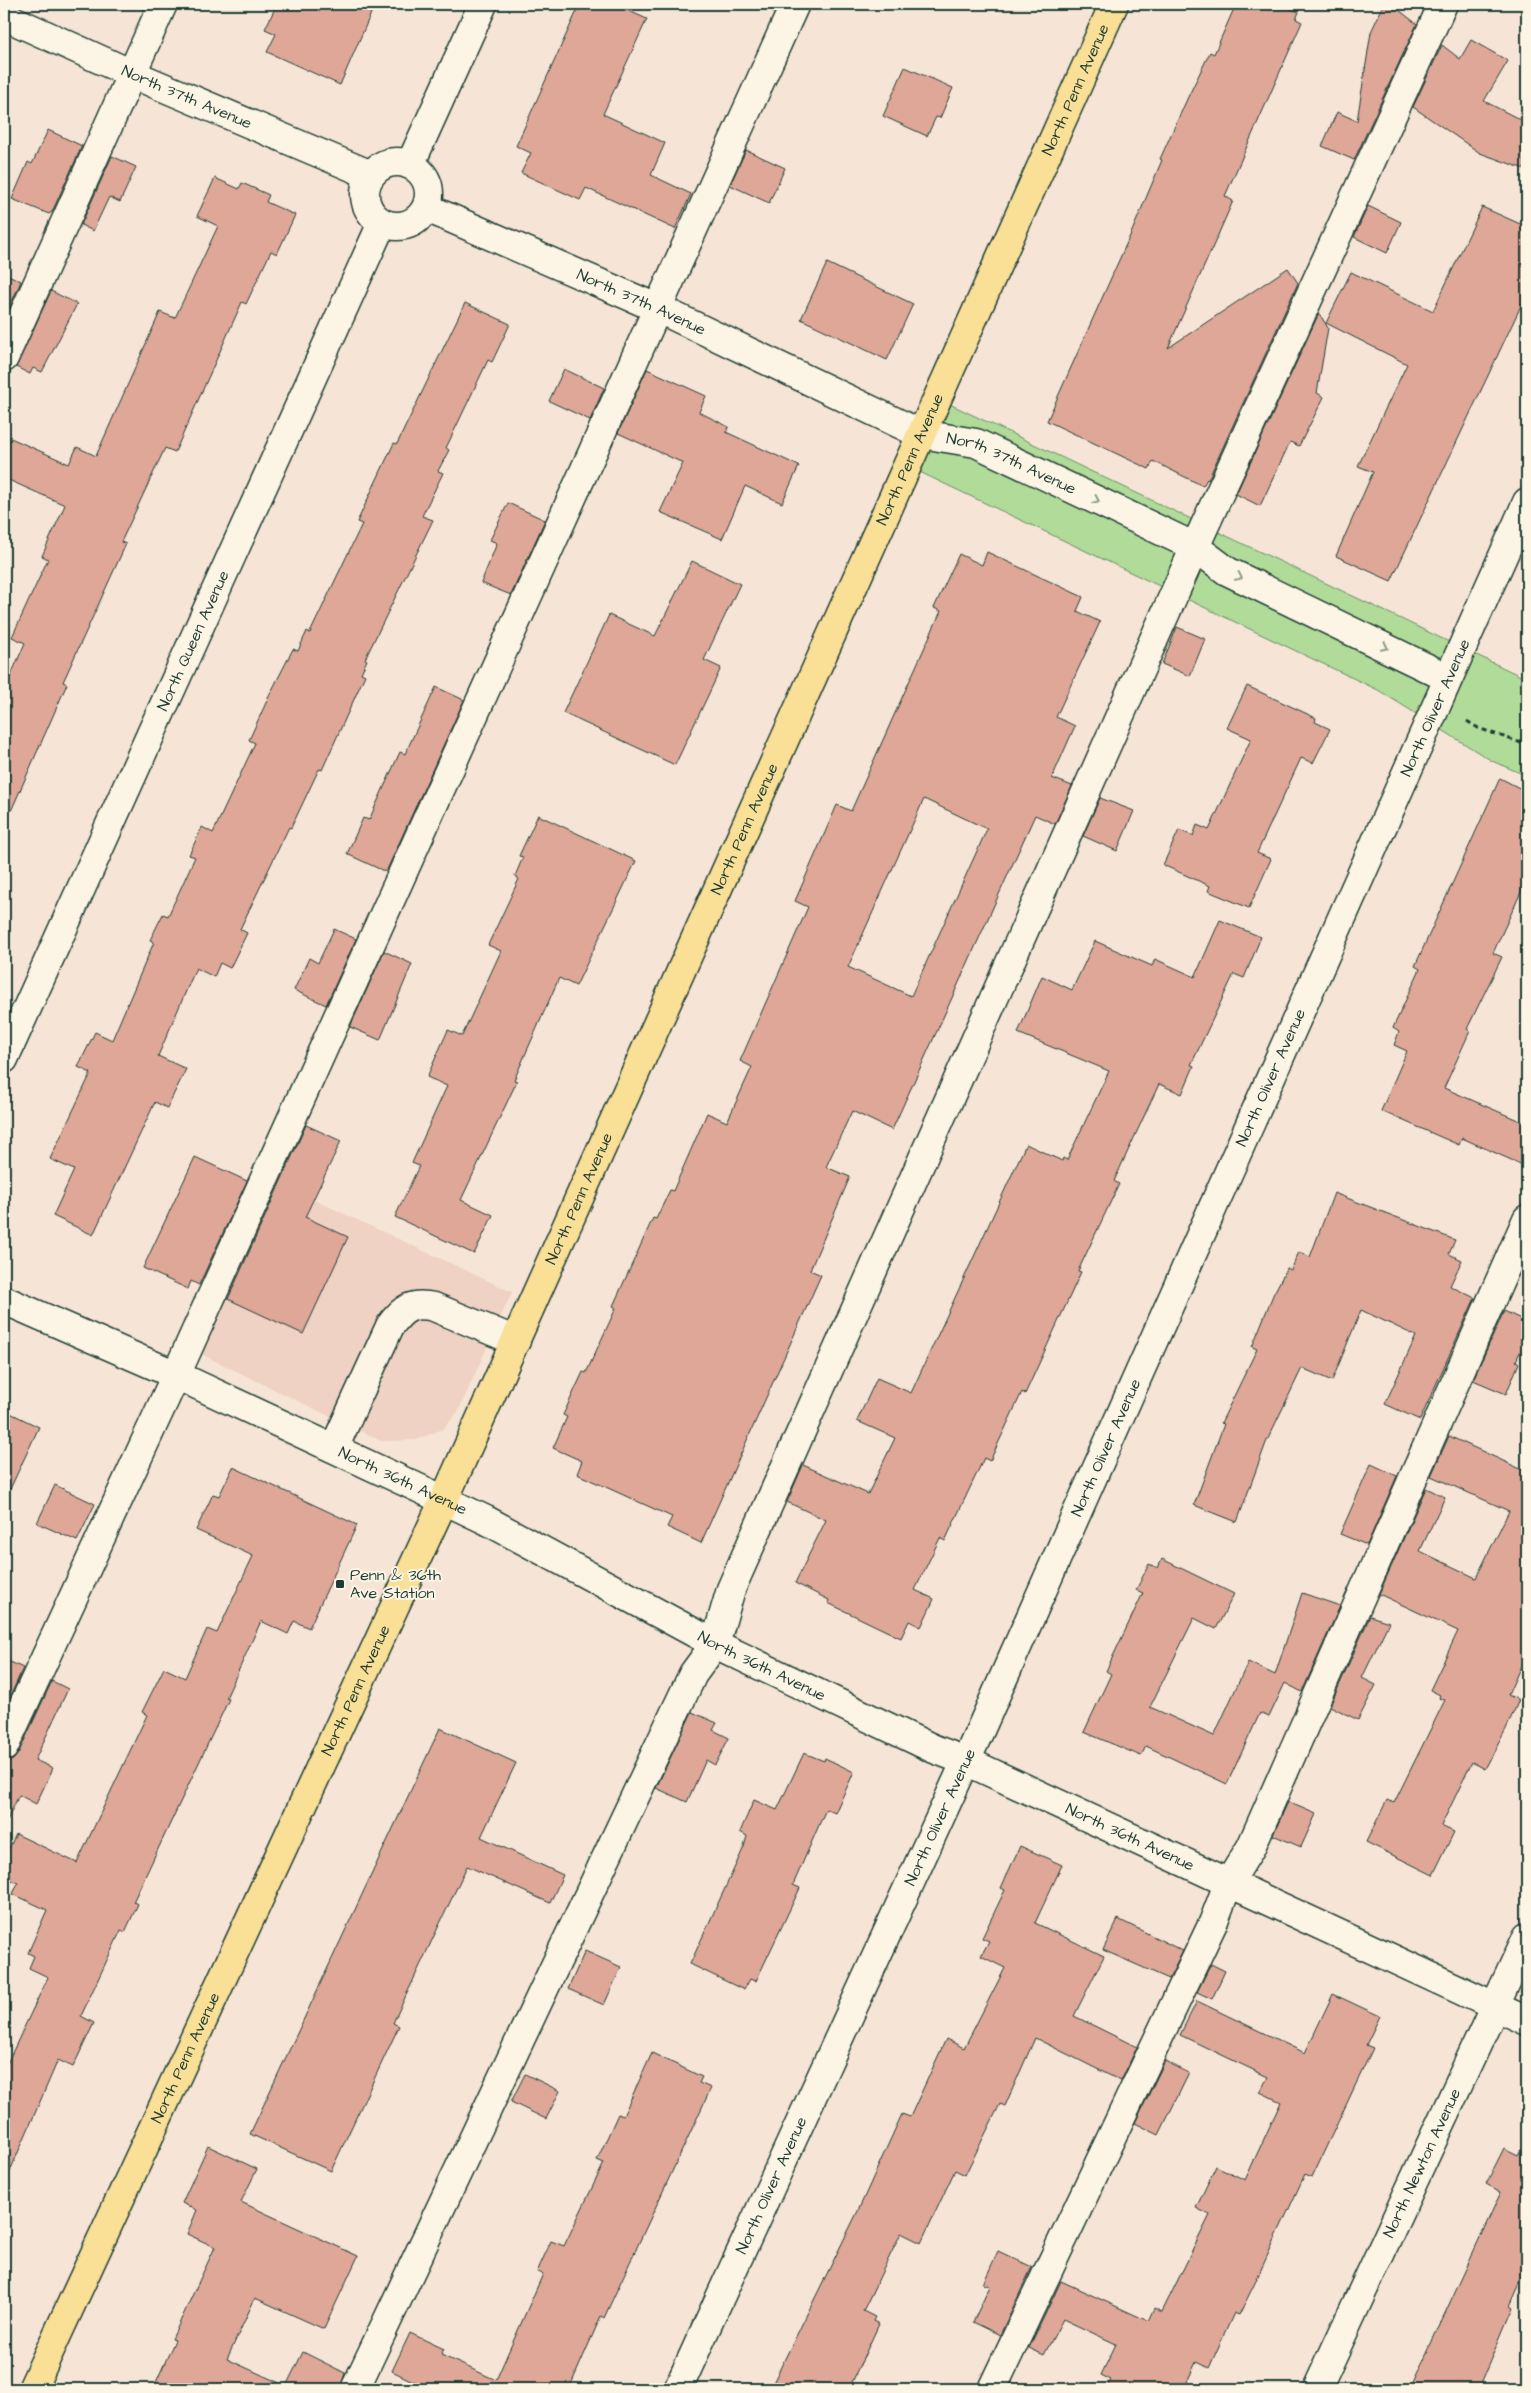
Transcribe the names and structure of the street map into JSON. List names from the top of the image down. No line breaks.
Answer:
{"streets":{"main road":["North Penn Avenue"],"street":["North 37th Avenue","North Queen Avenue","North Oliver Avenue","North 36th Avenue","North Newton Avenue"]},"crossings":[["North Penn Avenue","North 37th Avenue"],["North Penn Avenue","North 36th Avenue"],["North 37th Avenue","North Queen Avenue"],["North 37th Avenue","North Oliver Avenue"],["North Oliver Avenue","North 36th Avenue"],["North 36th Avenue","North Newton Avenue"]],"one_way":["North 37th Avenue"],"places":{"transit":["Penn & 36th Ave Station"]}}
